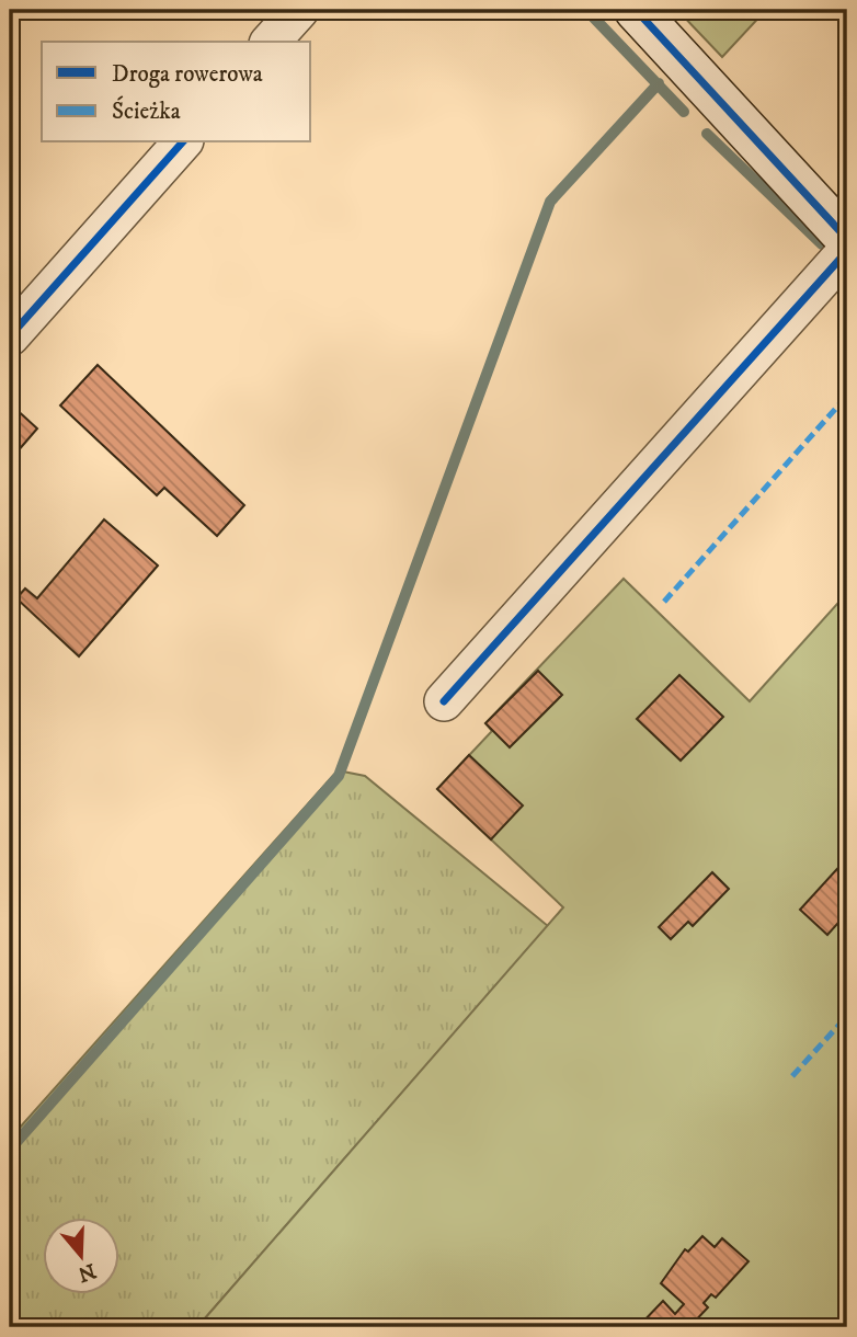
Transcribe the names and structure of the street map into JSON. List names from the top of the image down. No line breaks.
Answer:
{"legend":["Droga rowerowa","Ścieżka"],"north":"bottom"}
